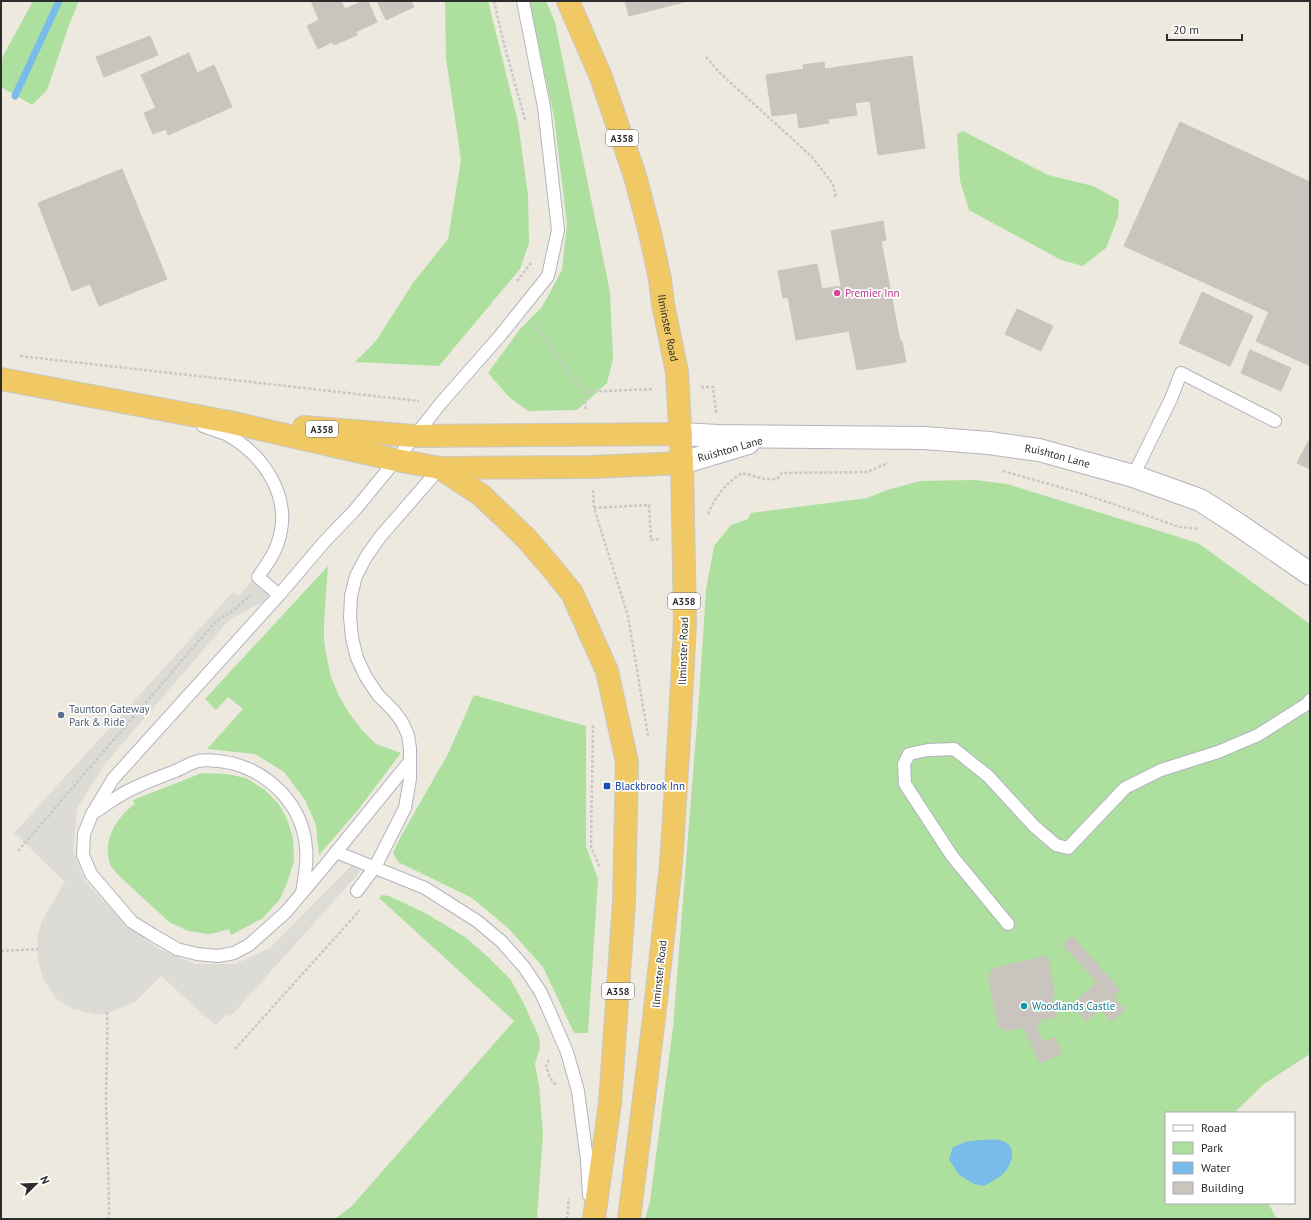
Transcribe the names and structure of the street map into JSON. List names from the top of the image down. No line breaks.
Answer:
{"streets":{"highway":["A358","Ilminster Road"],"street":["Ruishton Lane"]},"crossings":[["A358","Ilminster Road"],["A358","Ruishton Lane"],["Ilminster Road","Ruishton Lane"]],"places":{"other":["Premier Inn","Taunton Gateway Park & Ride","Woodlands Castle"],"transit":["Blackbrook Inn"]},"legend":["Road","Park","Water","Building"],"scale_bar":"20 m","north":"top right"}
